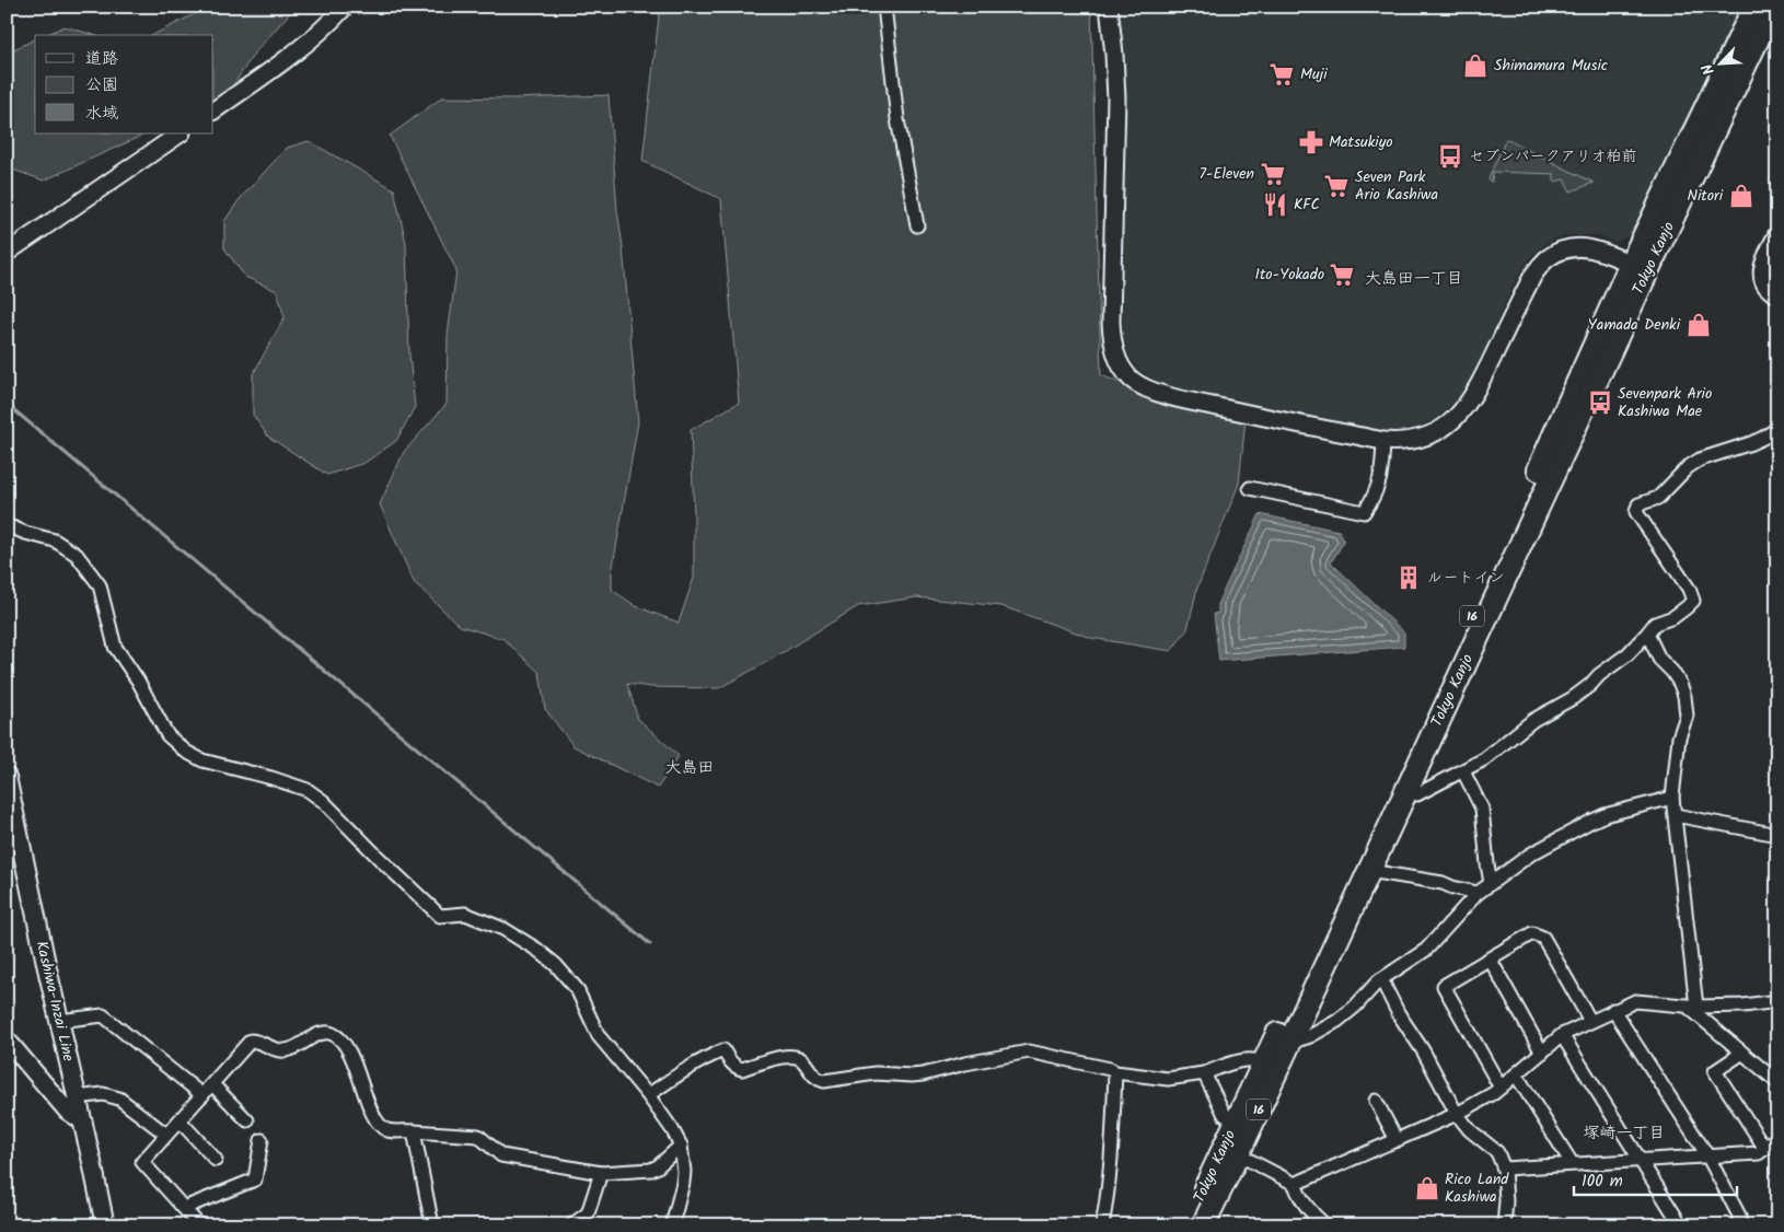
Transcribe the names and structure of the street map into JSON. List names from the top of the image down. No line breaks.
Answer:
{"streets":{"highway":["Tokyo Kanjo","16"],"main road":["Kashiwa-Inzai Line"]},"districts":["大島田一丁目","大島田","塚崎一丁目"],"places":{"shop":["Shimamura Music","Nitori","Yamada Denki","Rico Land Kashiwa"],"supermarket":["Muji","7-Eleven","Seven Park Ario Kashiwa","Ito-Yokado"],"pharmacy":["Matsukiyo"],"bus stop":["セブンパークアリオ柏前","Sevenpark Ario Kashiwa Mae"],"restaurant":["KFC"],"building":["ルートイン"]},"legend":["道路","公園","水域"],"scale_bar":"100 m","north":"bottom left"}
